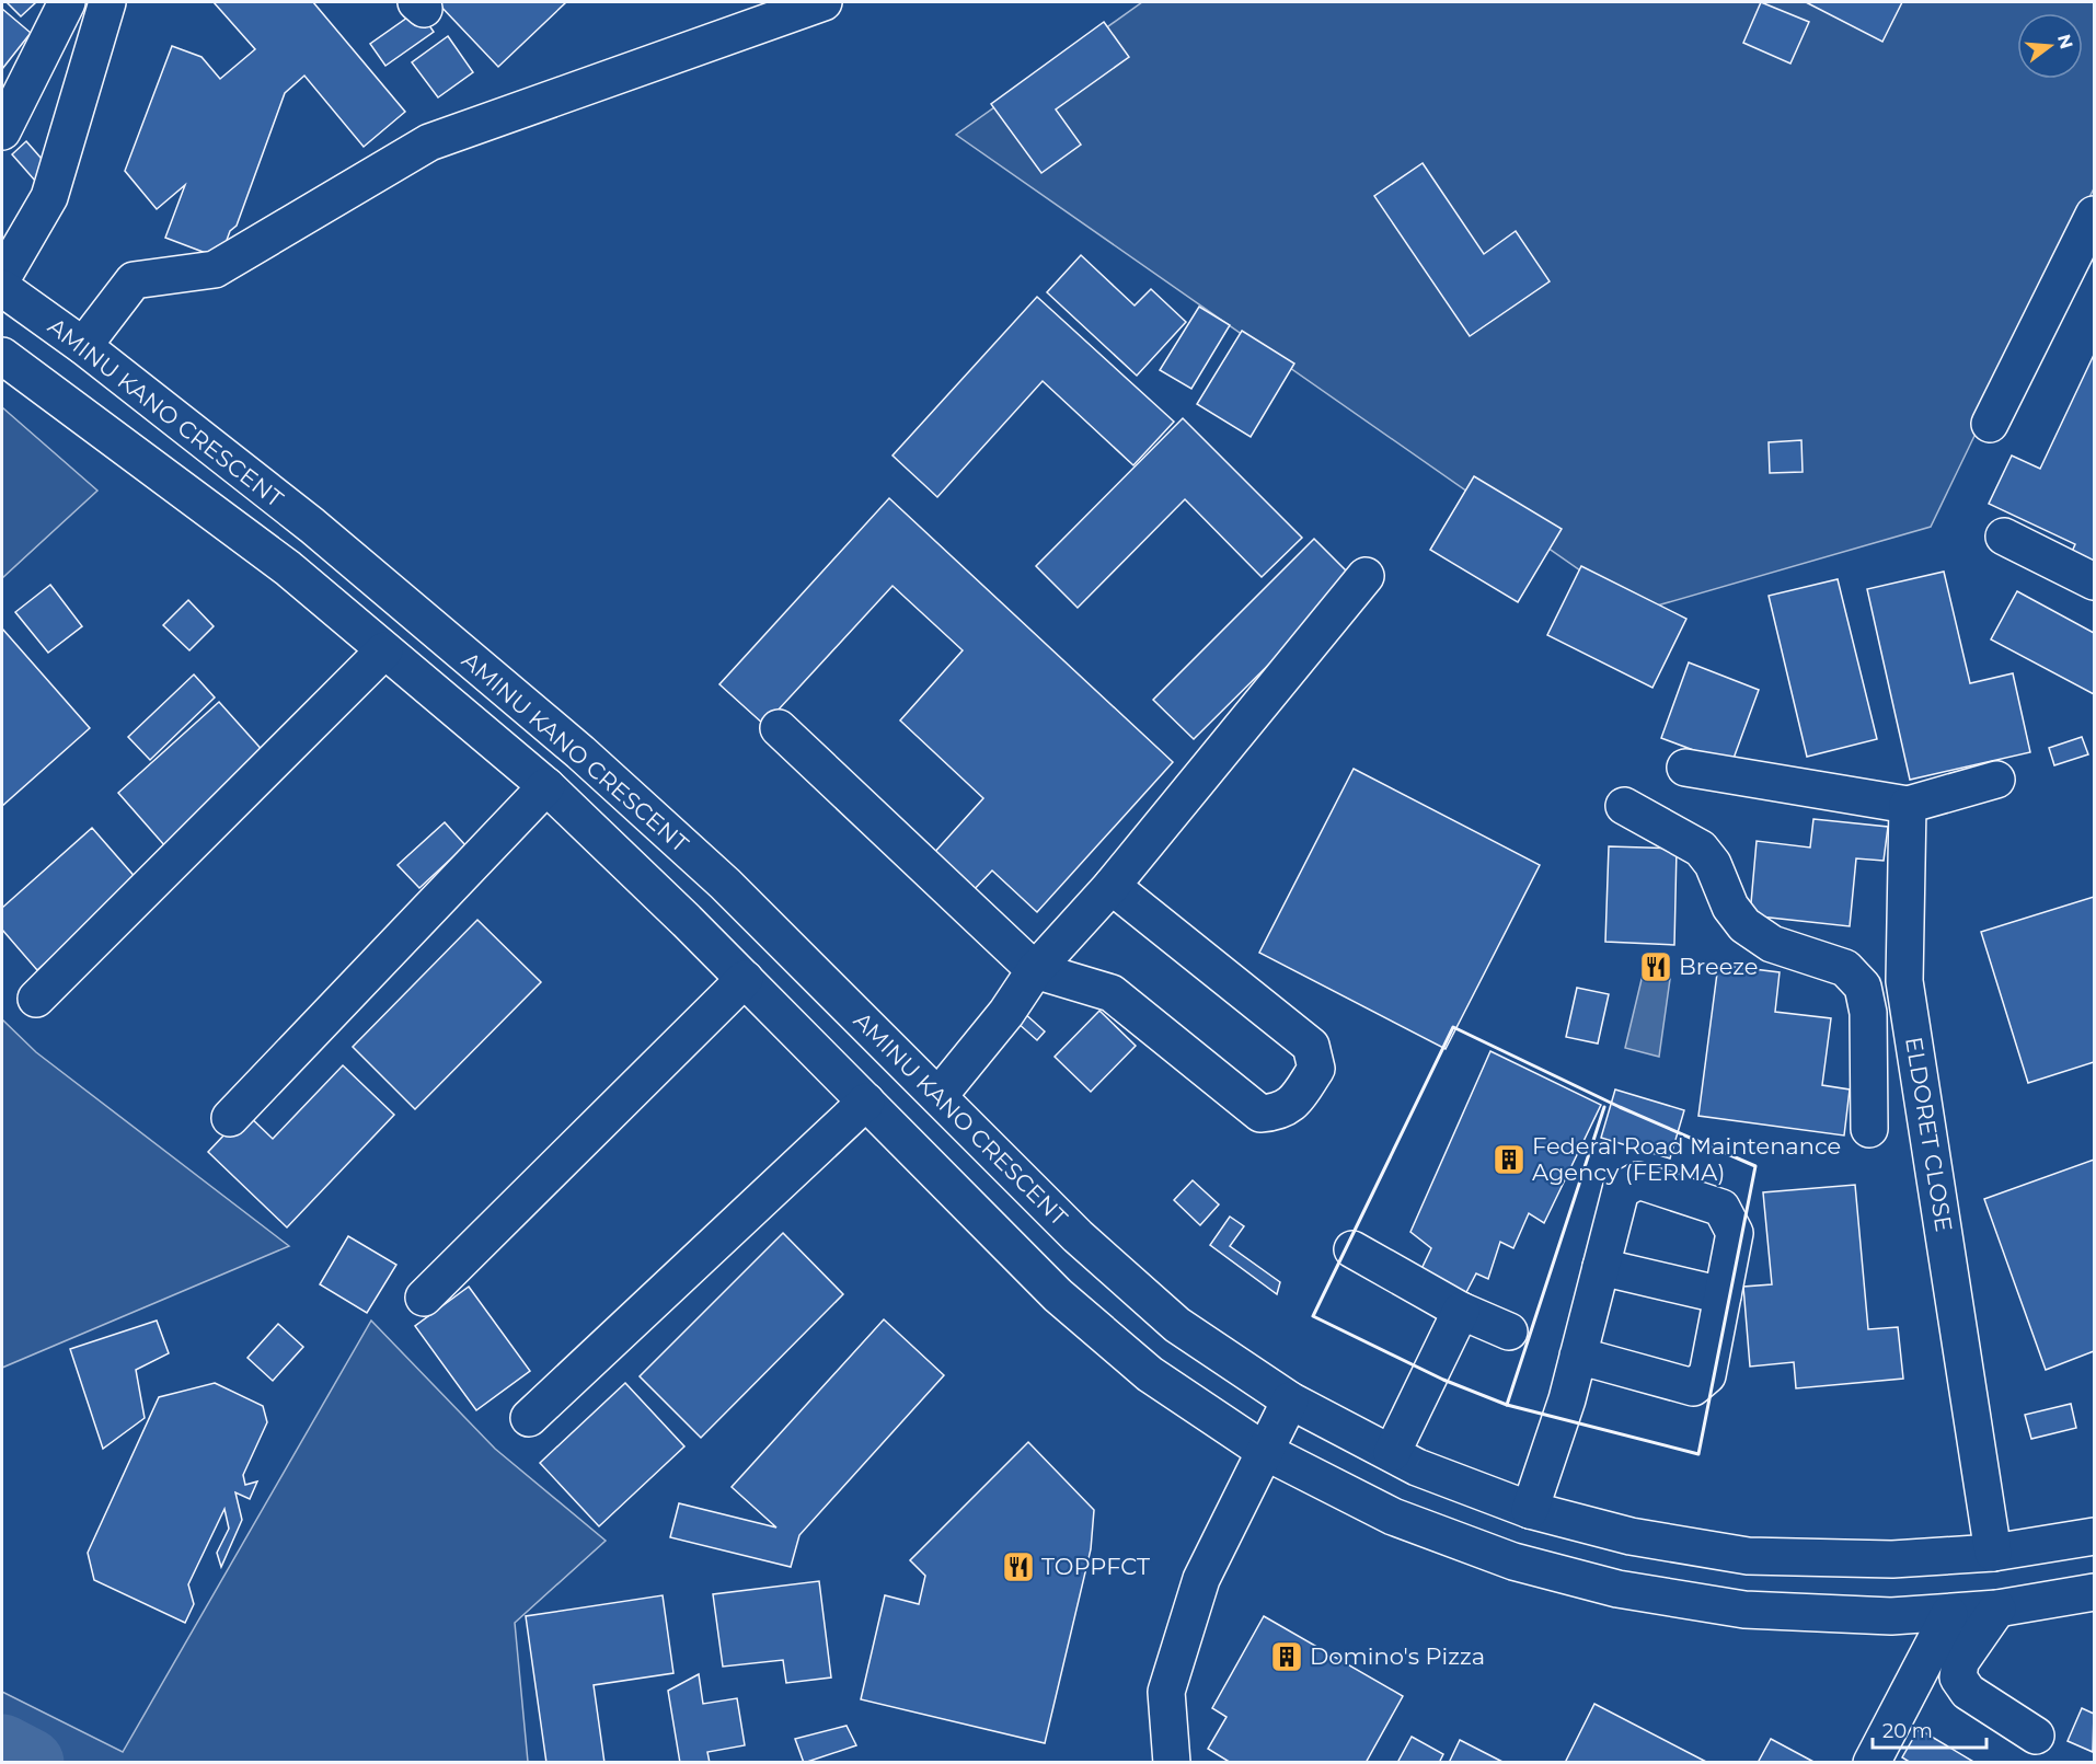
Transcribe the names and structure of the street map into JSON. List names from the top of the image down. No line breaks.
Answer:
{"streets":{"street":["AMINU KANO CRESCENT","ELDORET CLOSE"]},"crossings":[["AMINU KANO CRESCENT","ELDORET CLOSE"]],"places":{"restaurant":["Breeze","TOPPFCT"],"building":["Federal Road Maintenance Agency (FERMA)","Domino's Pizza"]},"scale_bar":"20 m","north":"right"}
